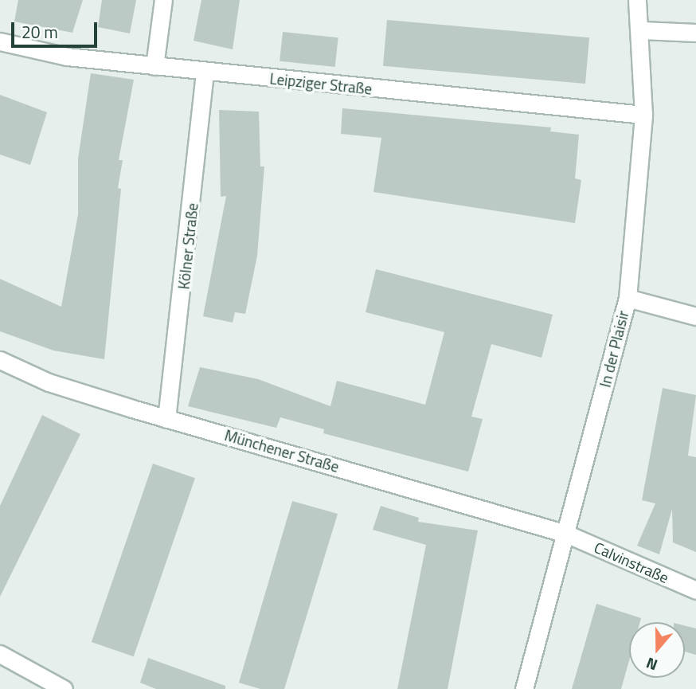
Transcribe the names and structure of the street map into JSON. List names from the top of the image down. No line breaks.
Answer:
{"streets":{"street":["Leipziger Straße","Kölner Straße","In der Plaisir","Münchener Straße","Calvinstraße"]},"crossings":[["Leipziger Straße","Kölner Straße"],["Leipziger Straße","In der Plaisir"],["Kölner Straße","Münchener Straße"],["In der Plaisir","Münchener Straße"],["In der Plaisir","Calvinstraße"],["Münchener Straße","Calvinstraße"]],"scale_bar":"20 m","north":"bottom"}
